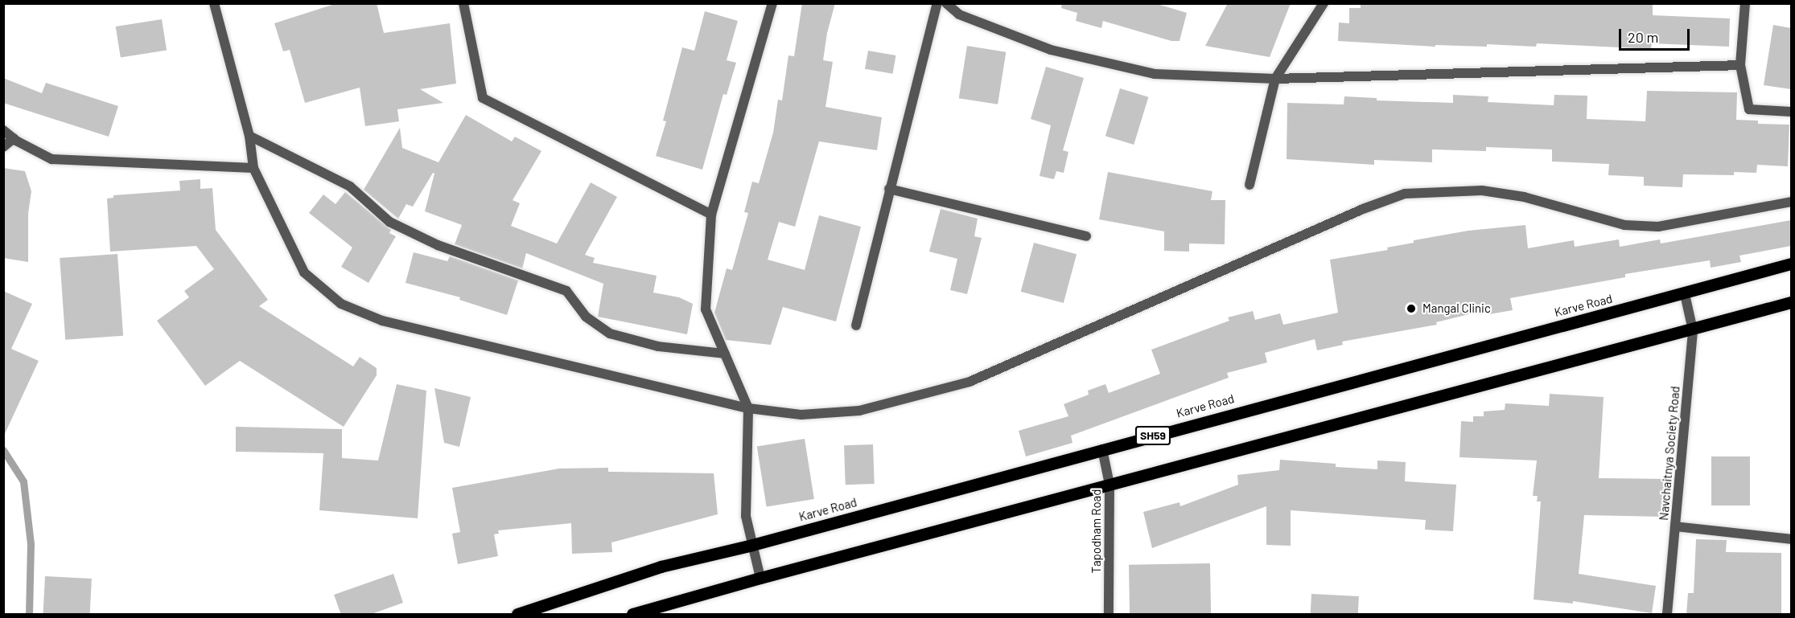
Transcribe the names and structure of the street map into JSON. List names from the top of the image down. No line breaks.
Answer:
{"streets":{"main road":["Karve Road","SH59"],"street":["Navchaitnya Society Road","Tapodham Road"]},"crossings":[["Karve Road","Navchaitnya Society Road"],["Karve Road","Tapodham Road"]],"places":["Mangal Clinic"],"scale_bar":"20 m"}
